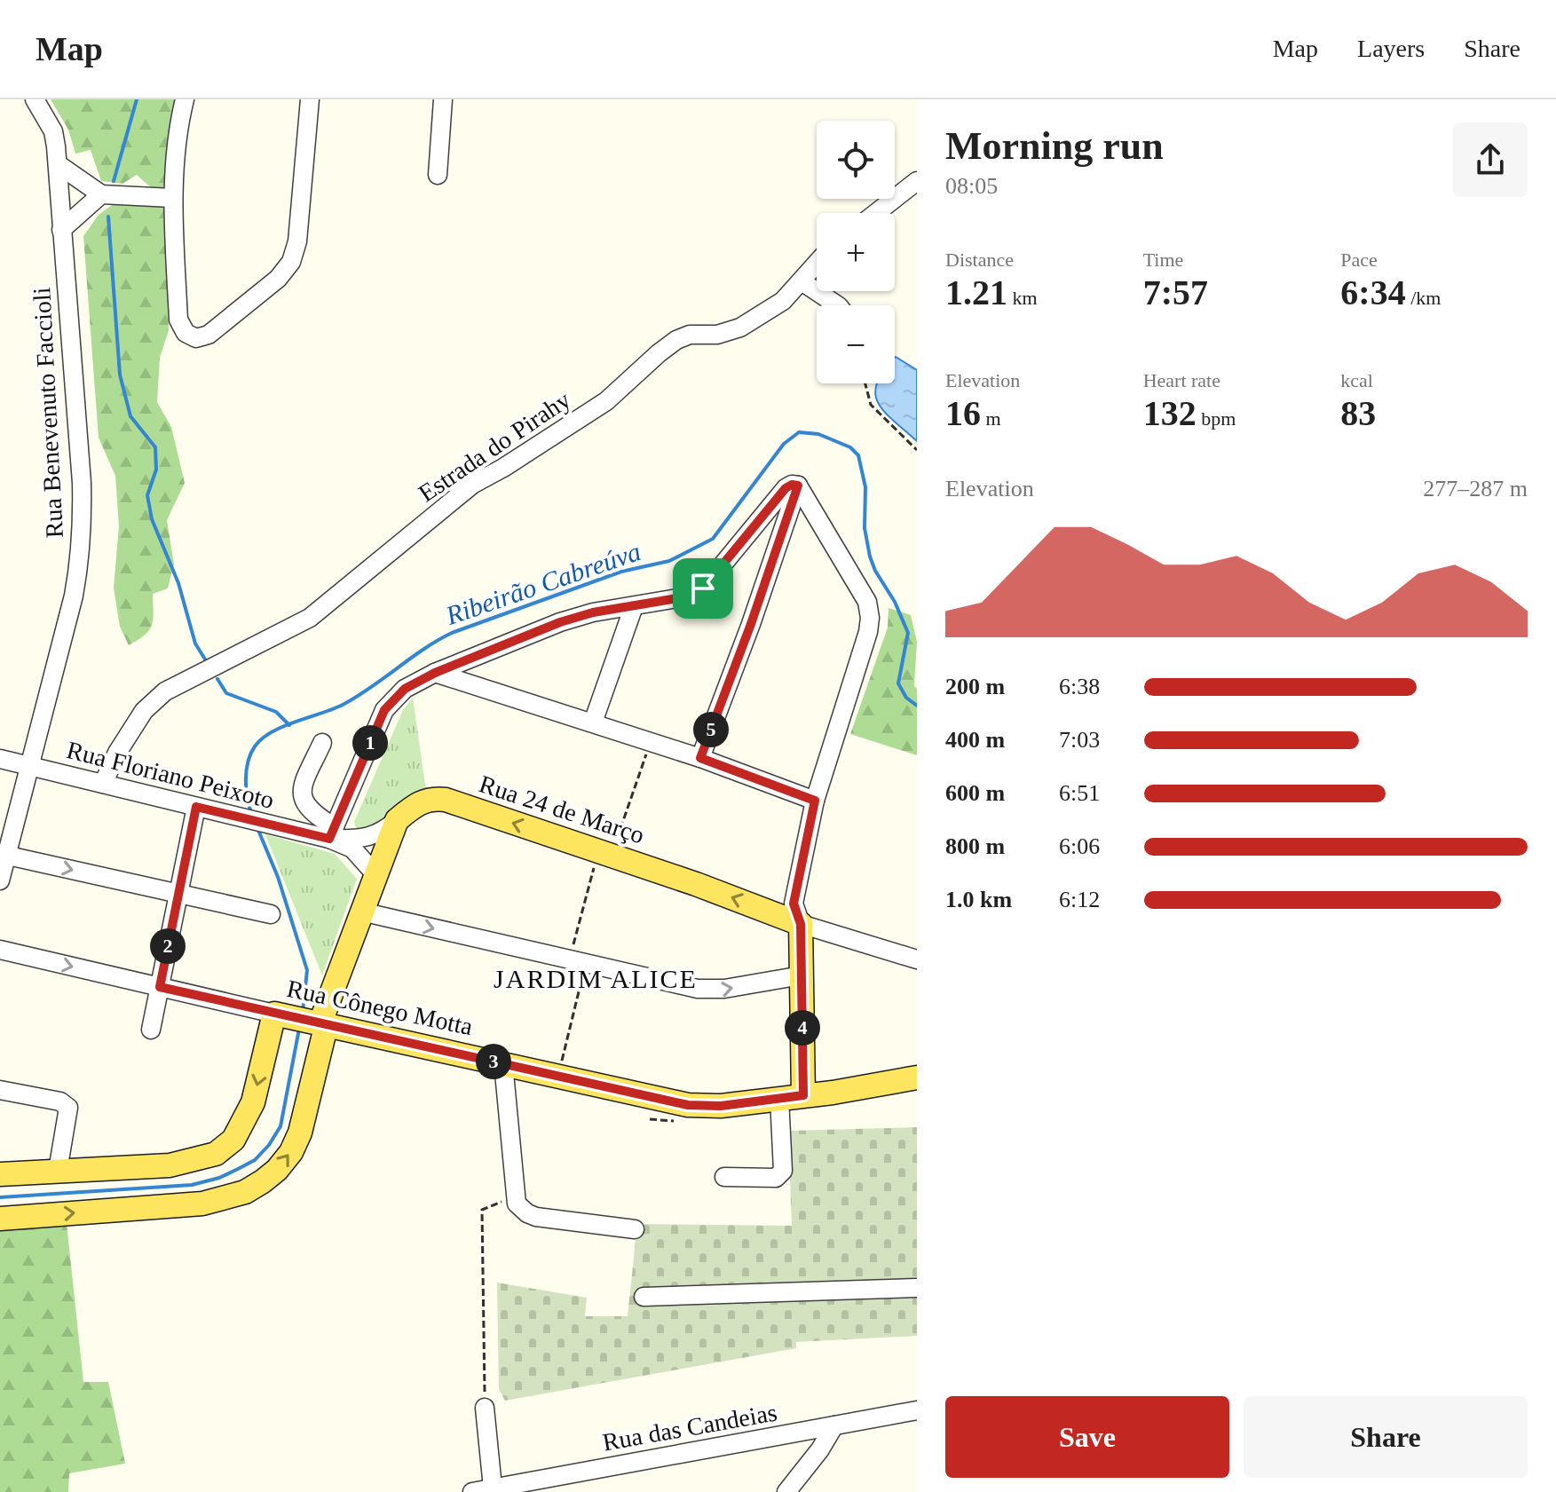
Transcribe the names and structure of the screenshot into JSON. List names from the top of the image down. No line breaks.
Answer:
{"streets":{"main road":["Rua 24 de Março","Rua Cônego Motta"],"street":["Rua Benevenuto Faccioli","Estrada do Pirahy","Rua Floriano Peixoto","Rua das Candeias"]},"crossings":[["Rua Benevenuto Faccioli","Rua Floriano Peixoto"],["Estrada do Pirahy","Rua Floriano Peixoto"],["Rua 24 de Março","Rua Cônego Motta"]],"one_way":["Rua 24 de Março"],"districts":["JARDIM ALICE"],"water":["Ribeirão Cabreúva"],"page":{"header":"Map","nav":["Map","Layers","Share"],"heading":["Morning run","08:05"],"map_buttons":["+","−"],"stats":[["Distance","1.21 km"],["Time","7:57"],["Pace","6:34 /km"],["Elevation","16 m"],["Heart rate","132 bpm"],["kcal","83"]],"chart":["Elevation","277–287 m"],"list":[{"name":"200 m","note":"6:38"},{"name":"400 m","note":"7:03"},{"name":"600 m","note":"6:51"},{"name":"800 m","note":"6:06"},{"name":"1.0 km","note":"6:12"}],"pins":["5","1","2","4","3"],"buttons":["Save","Share"]}}
